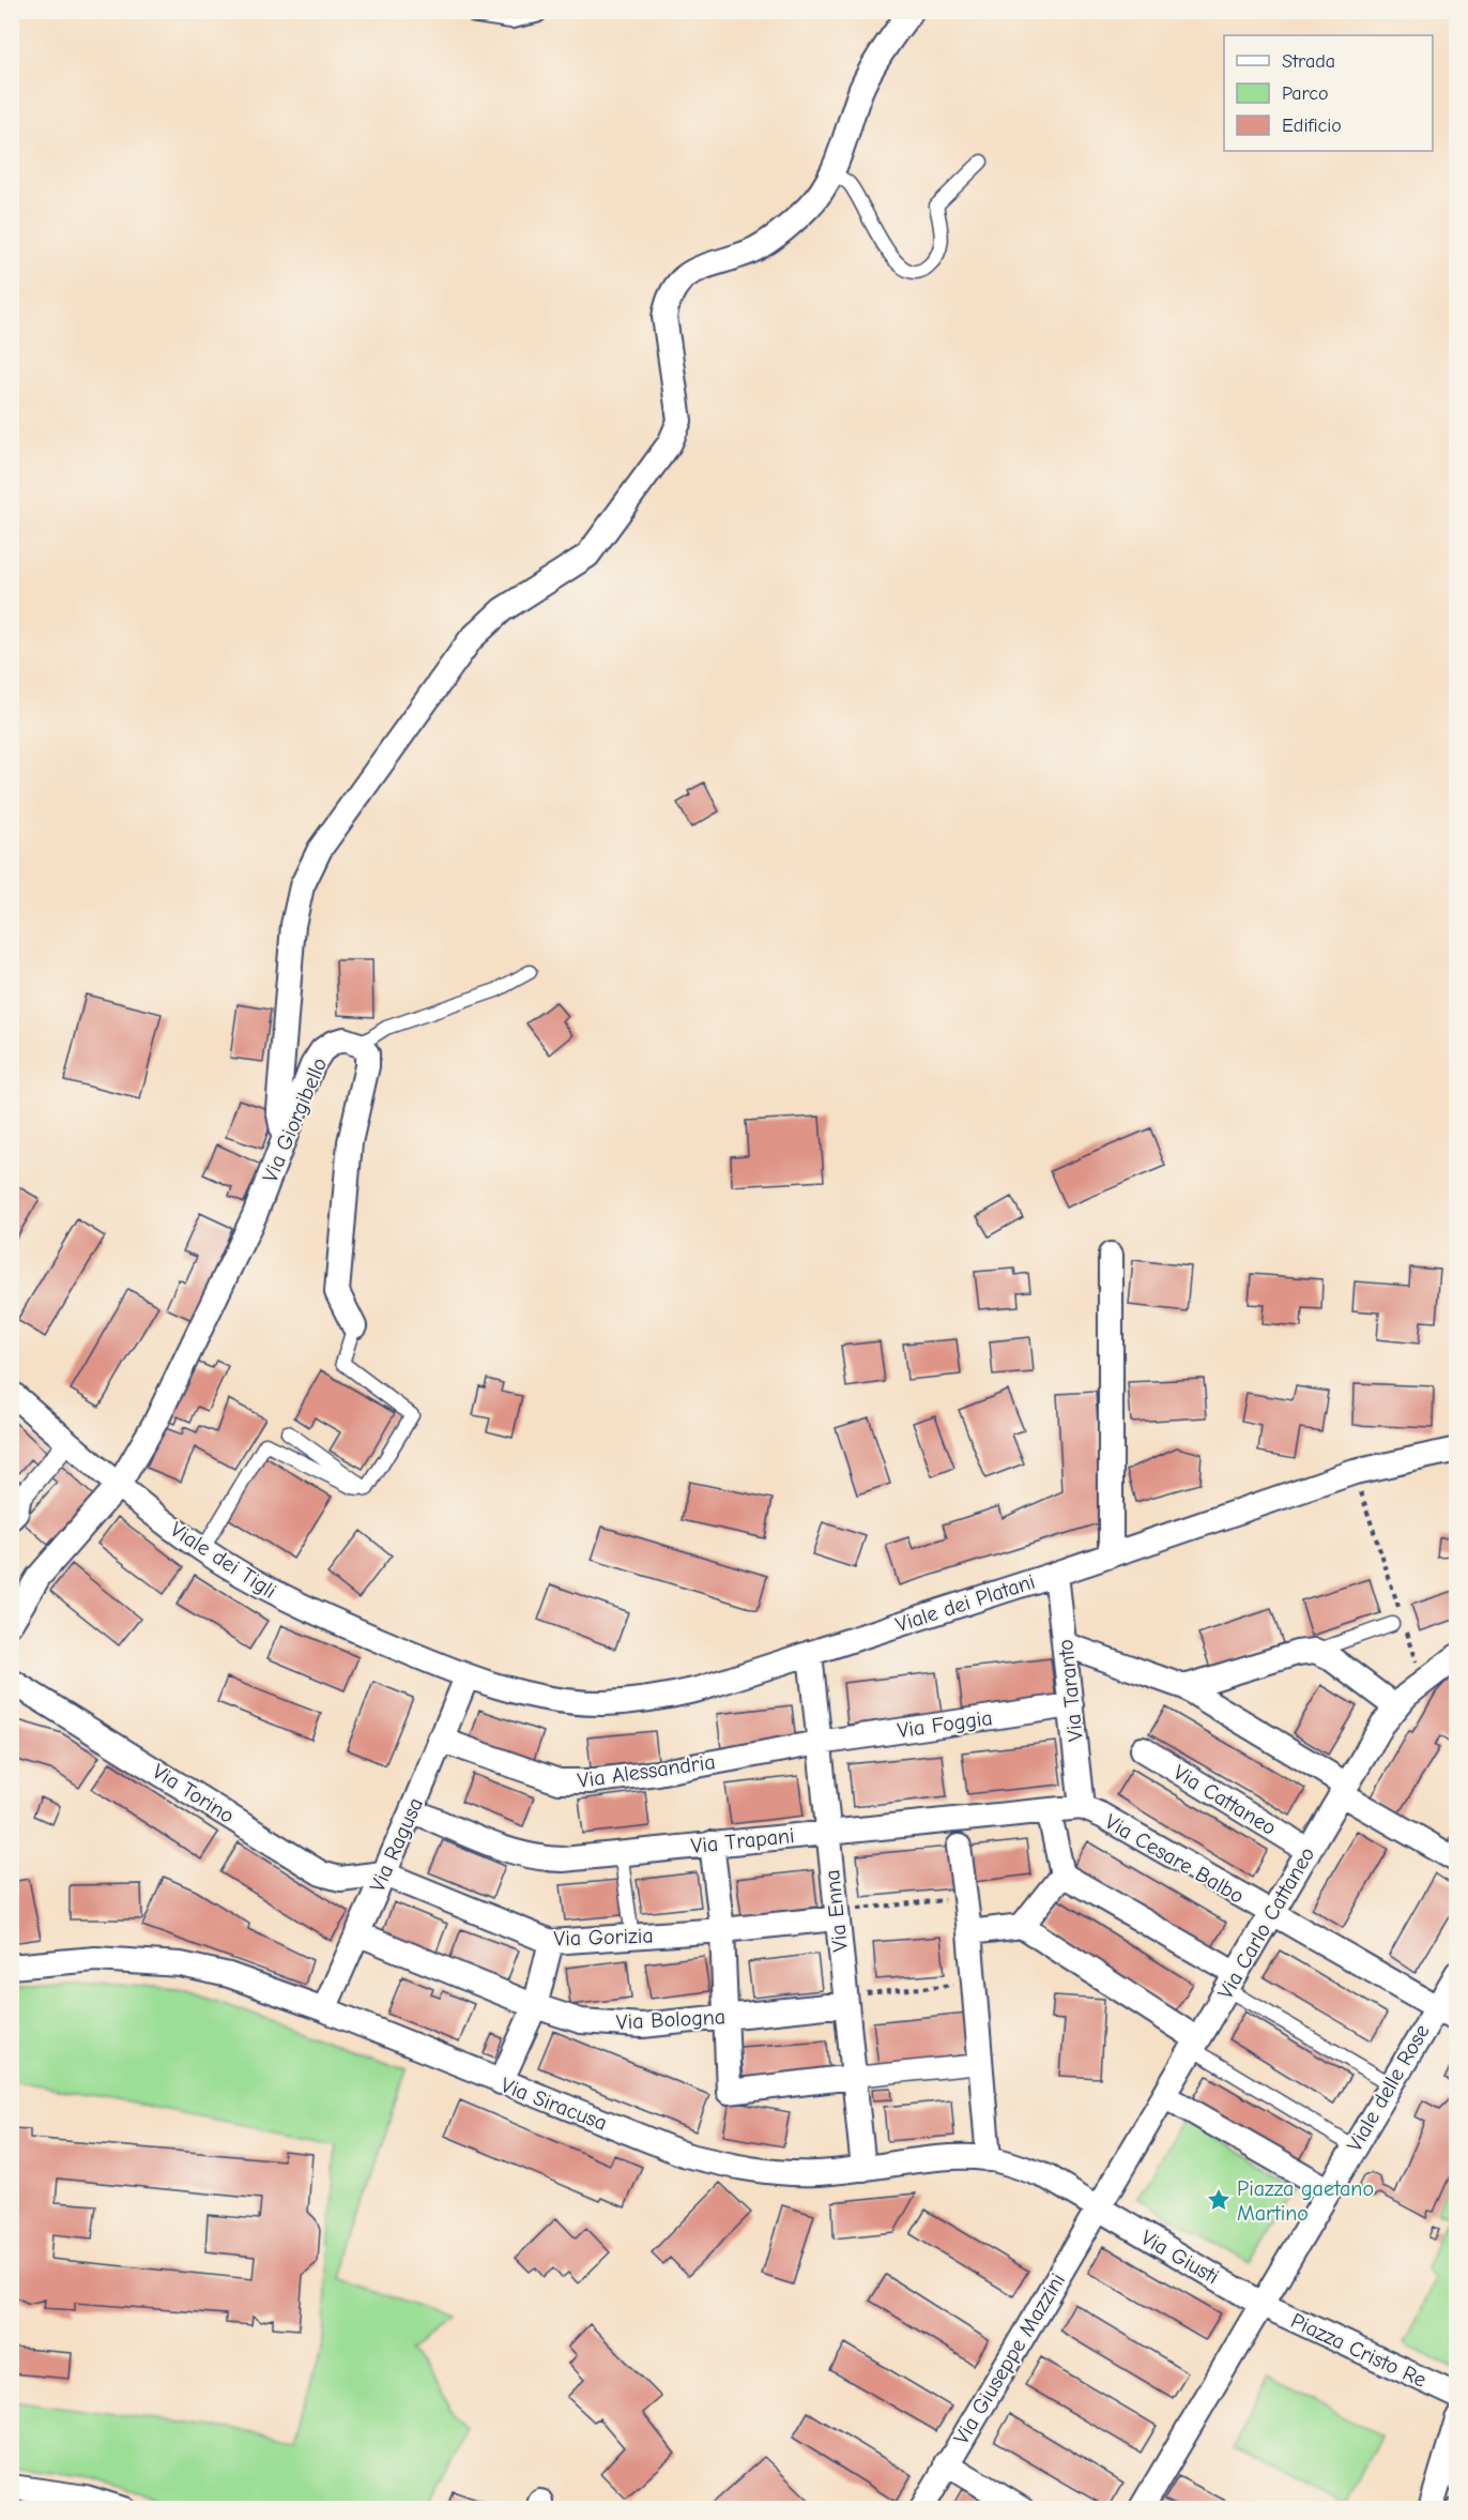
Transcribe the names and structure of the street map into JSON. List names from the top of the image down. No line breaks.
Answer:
{"streets":{"street":["Via Giorgibello","Viale dei Tigli","Viale dei Platani","Via Taranto","Via Foggia","Via Alessandria","Via Torino","Via Cattaneo","Via Trapani","Via Ragusa","Via Cesare Balbo","Via Enna","Via Carlo Cattaneo","Via Gorizia","Via Bologna","Viale delle Rose","Via Siracusa","Via Giusti","Piazza Cristo Re","Via Giuseppe Mazzini"]},"crossings":[["Via Giorgibello","Viale dei Tigli"],["Viale dei Tigli","Viale dei Platani"],["Viale dei Tigli","Via Ragusa"],["Viale dei Platani","Via Taranto"],["Viale dei Platani","Via Ragusa"],["Viale dei Platani","Via Enna"],["Via Taranto","Via Foggia"],["Via Taranto","Via Trapani"],["Via Taranto","Via Cesare Balbo"],["Via Foggia","Via Alessandria"],["Via Foggia","Via Enna"],["Via Alessandria","Via Ragusa"],["Via Alessandria","Via Enna"],["Via Torino","Via Ragusa"],["Via Torino","Via Gorizia"],["Via Cattaneo","Via Carlo Cattaneo"],["Via Trapani","Via Ragusa"],["Via Trapani","Via Cesare Balbo"],["Via Trapani","Via Enna"],["Via Ragusa","Via Gorizia"],["Via Ragusa","Via Bologna"],["Via Ragusa","Via Siracusa"],["Via Cesare Balbo","Via Carlo Cattaneo"],["Via Cesare Balbo","Viale delle Rose"],["Via Enna","Via Gorizia"],["Via Enna","Via Bologna"],["Via Enna","Via Siracusa"],["Via Carlo Cattaneo","Via Siracusa"],["Via Carlo Cattaneo","Via Giusti"],["Via Carlo Cattaneo","Via Giuseppe Mazzini"],["Viale delle Rose","Via Giusti"],["Viale delle Rose","Piazza Cristo Re"],["Via Siracusa","Via Giusti"],["Via Siracusa","Via Giuseppe Mazzini"],["Via Giusti","Piazza Cristo Re"],["Via Giusti","Via Giuseppe Mazzini"]],"places":{"place":["Piazza gaetano Martino"]},"legend":["Strada","Parco","Edificio"]}
